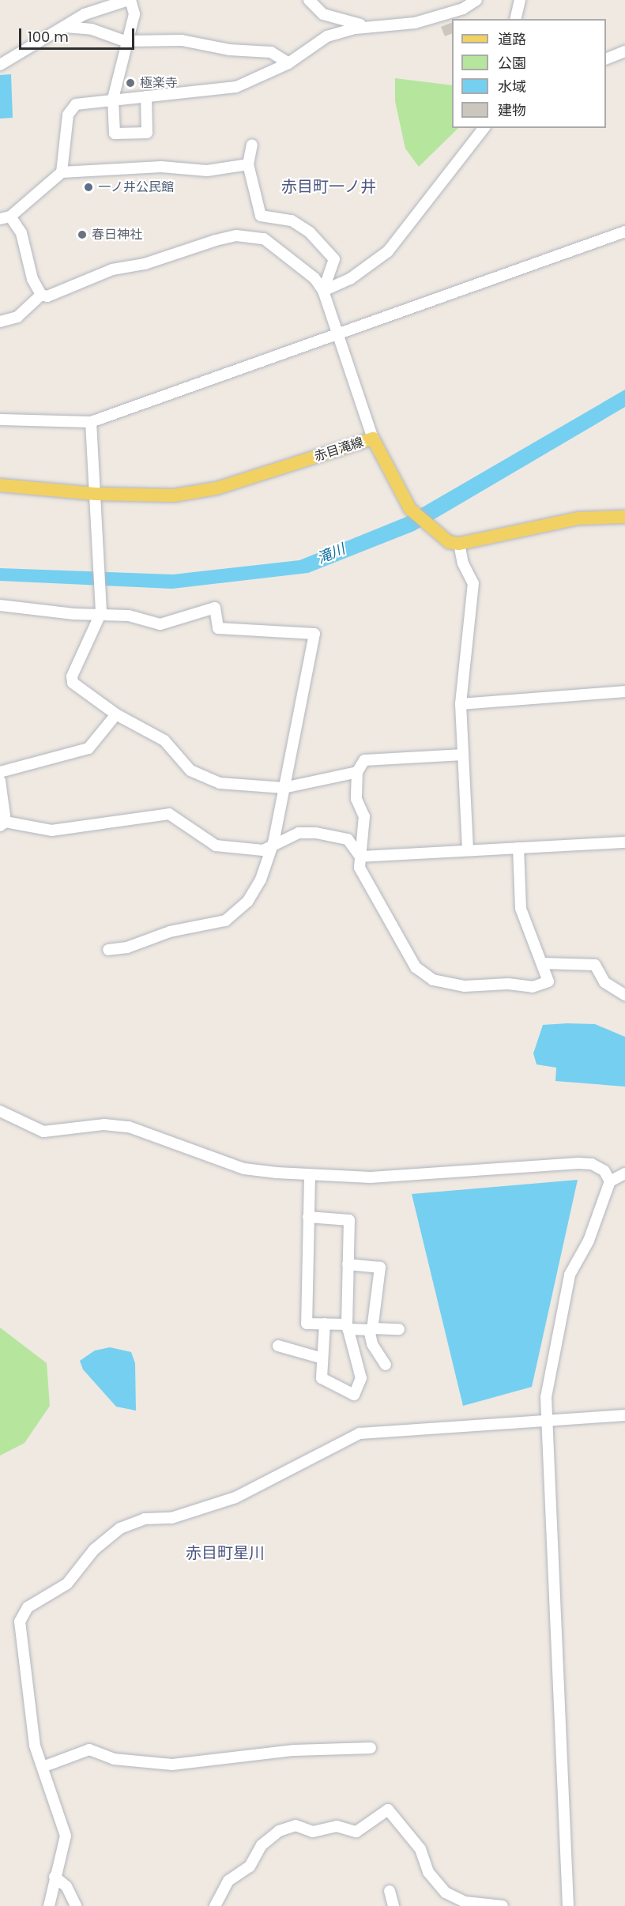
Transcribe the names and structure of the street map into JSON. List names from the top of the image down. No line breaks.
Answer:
{"streets":{"main road":["赤目滝線"]},"districts":["赤目町一ノ井","赤目町星川"],"water":["滝川"],"places":["極楽寺","一ノ井公民館","春日神社"],"legend":["道路","公園","水域","建物"],"scale_bar":"100 m"}
